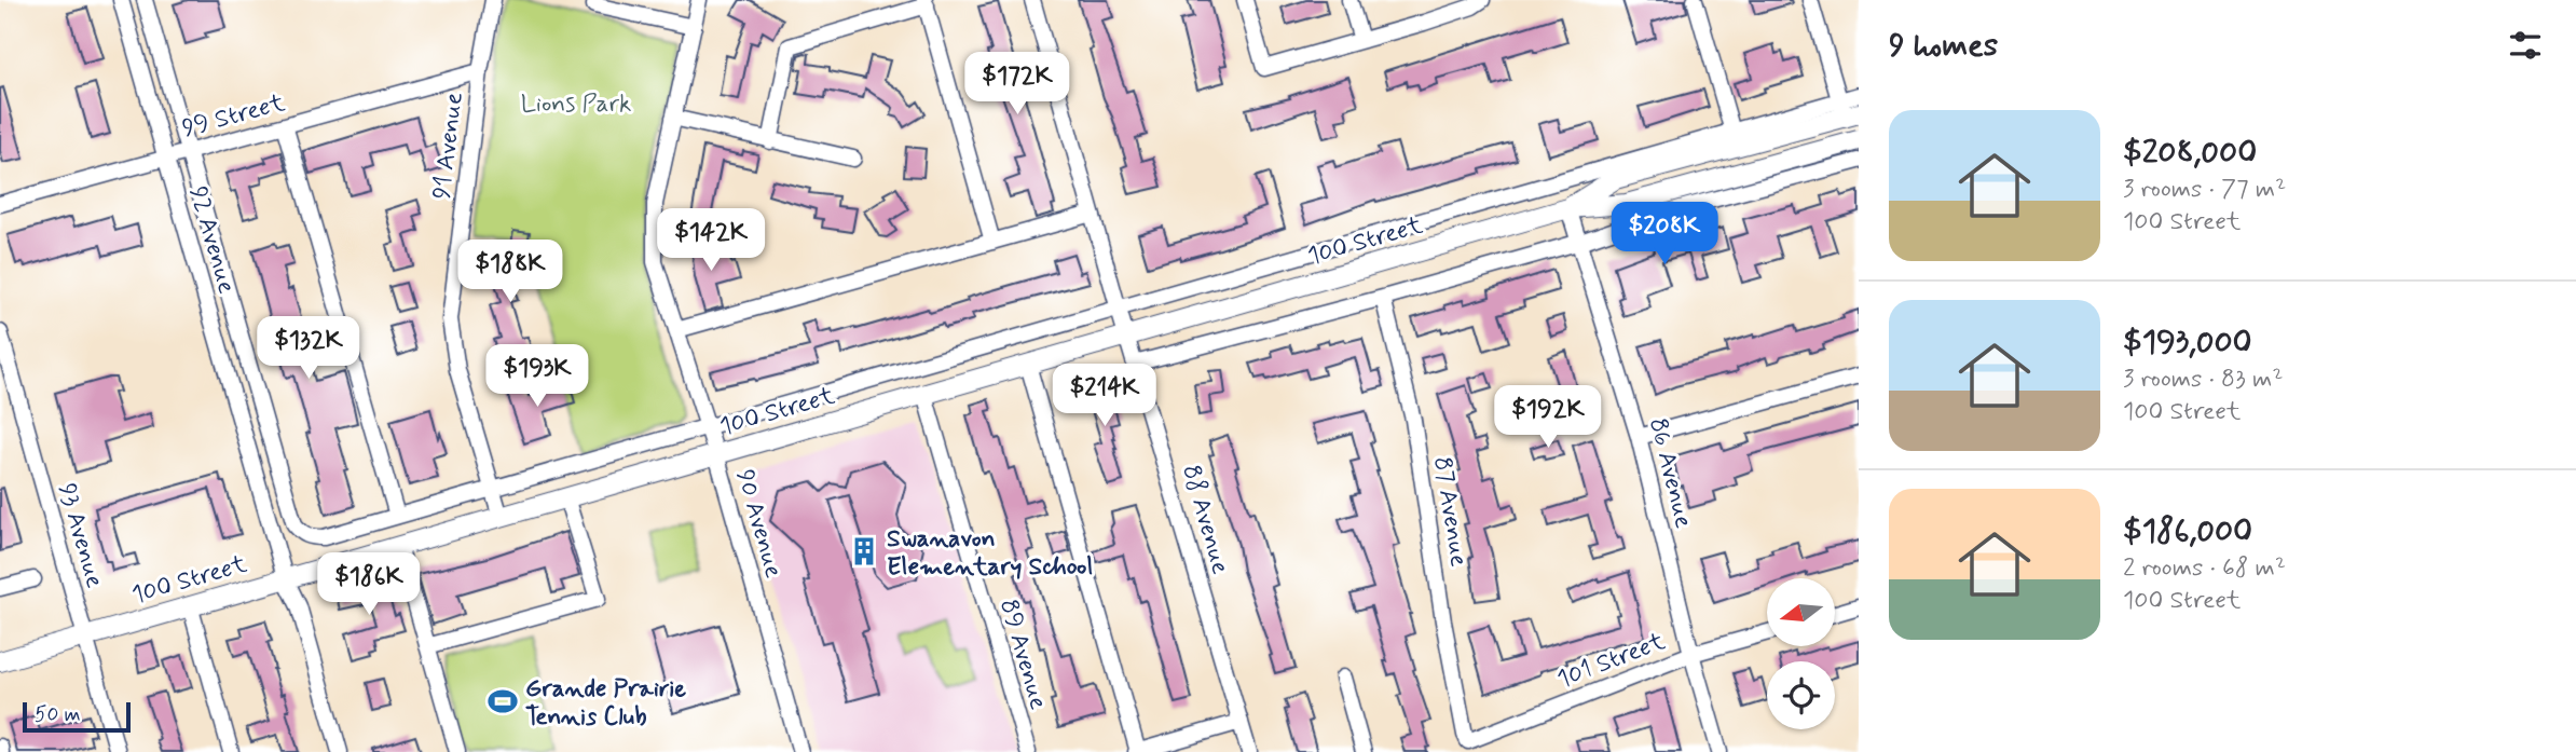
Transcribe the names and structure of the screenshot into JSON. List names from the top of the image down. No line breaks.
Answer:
{"streets":{"main road":["100 Street"],"street":["99 Street","91 Avenue","92 Avenue","86 Avenue","87 Avenue","88 Avenue","90 Avenue","93 Avenue","89 Avenue","101 Street"]},"crossings":[["99 Street","91 Avenue"],["99 Street","92 Avenue"],["91 Avenue","100 Street"],["92 Avenue","100 Street"],["100 Street","86 Avenue"],["100 Street","88 Avenue"],["100 Street","90 Avenue"],["100 Street","93 Avenue"],["100 Street","89 Avenue"],["86 Avenue","101 Street"],["87 Avenue","101 Street"]],"parks":["Lions Park"],"places":{"building":["Swanavon Elementary School"],"sports":["Grande Prairie Tennis Club"]},"scale_bar":"50 m","north":"left","page":{"heading":"9 homes","price":["$172K","$208K","$142K","$188K","$132K","$193K","$214K","$192K","$186K"],"list":[{"name":"$208,000","note":"3 rooms · 77 m² · 100 Street"},{"name":"$193,000","note":"3 rooms · 83 m² · 100 Street"},{"name":"$186,000","note":"2 rooms · 68 m² · 100 Street"}],"scale":"50 m"}}
